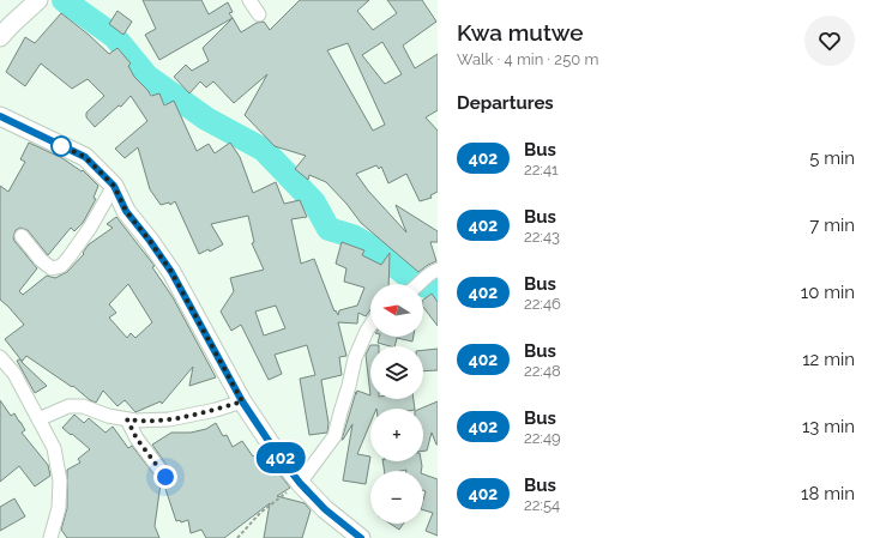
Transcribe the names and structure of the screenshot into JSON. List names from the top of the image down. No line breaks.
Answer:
{"lines":["bus line 402"],"north":"left","page":{"on_map":"402","heading":[["Kwa mutwe","Walk · 4 min · 250 m"],"Departures"],"list":[{"mark":"402","name":"Bus","note":"22:41","value":"5 min"},{"mark":"402","name":"Bus","note":"22:43","value":"7 min"},{"mark":"402","name":"Bus","note":"22:46","value":"10 min"},{"mark":"402","name":"Bus","note":"22:48","value":"12 min"},{"mark":"402","name":"Bus","note":"22:49","value":"13 min"},{"mark":"402","name":"Bus","note":"22:54","value":"18 min"}],"map_buttons":["+","−"]}}
